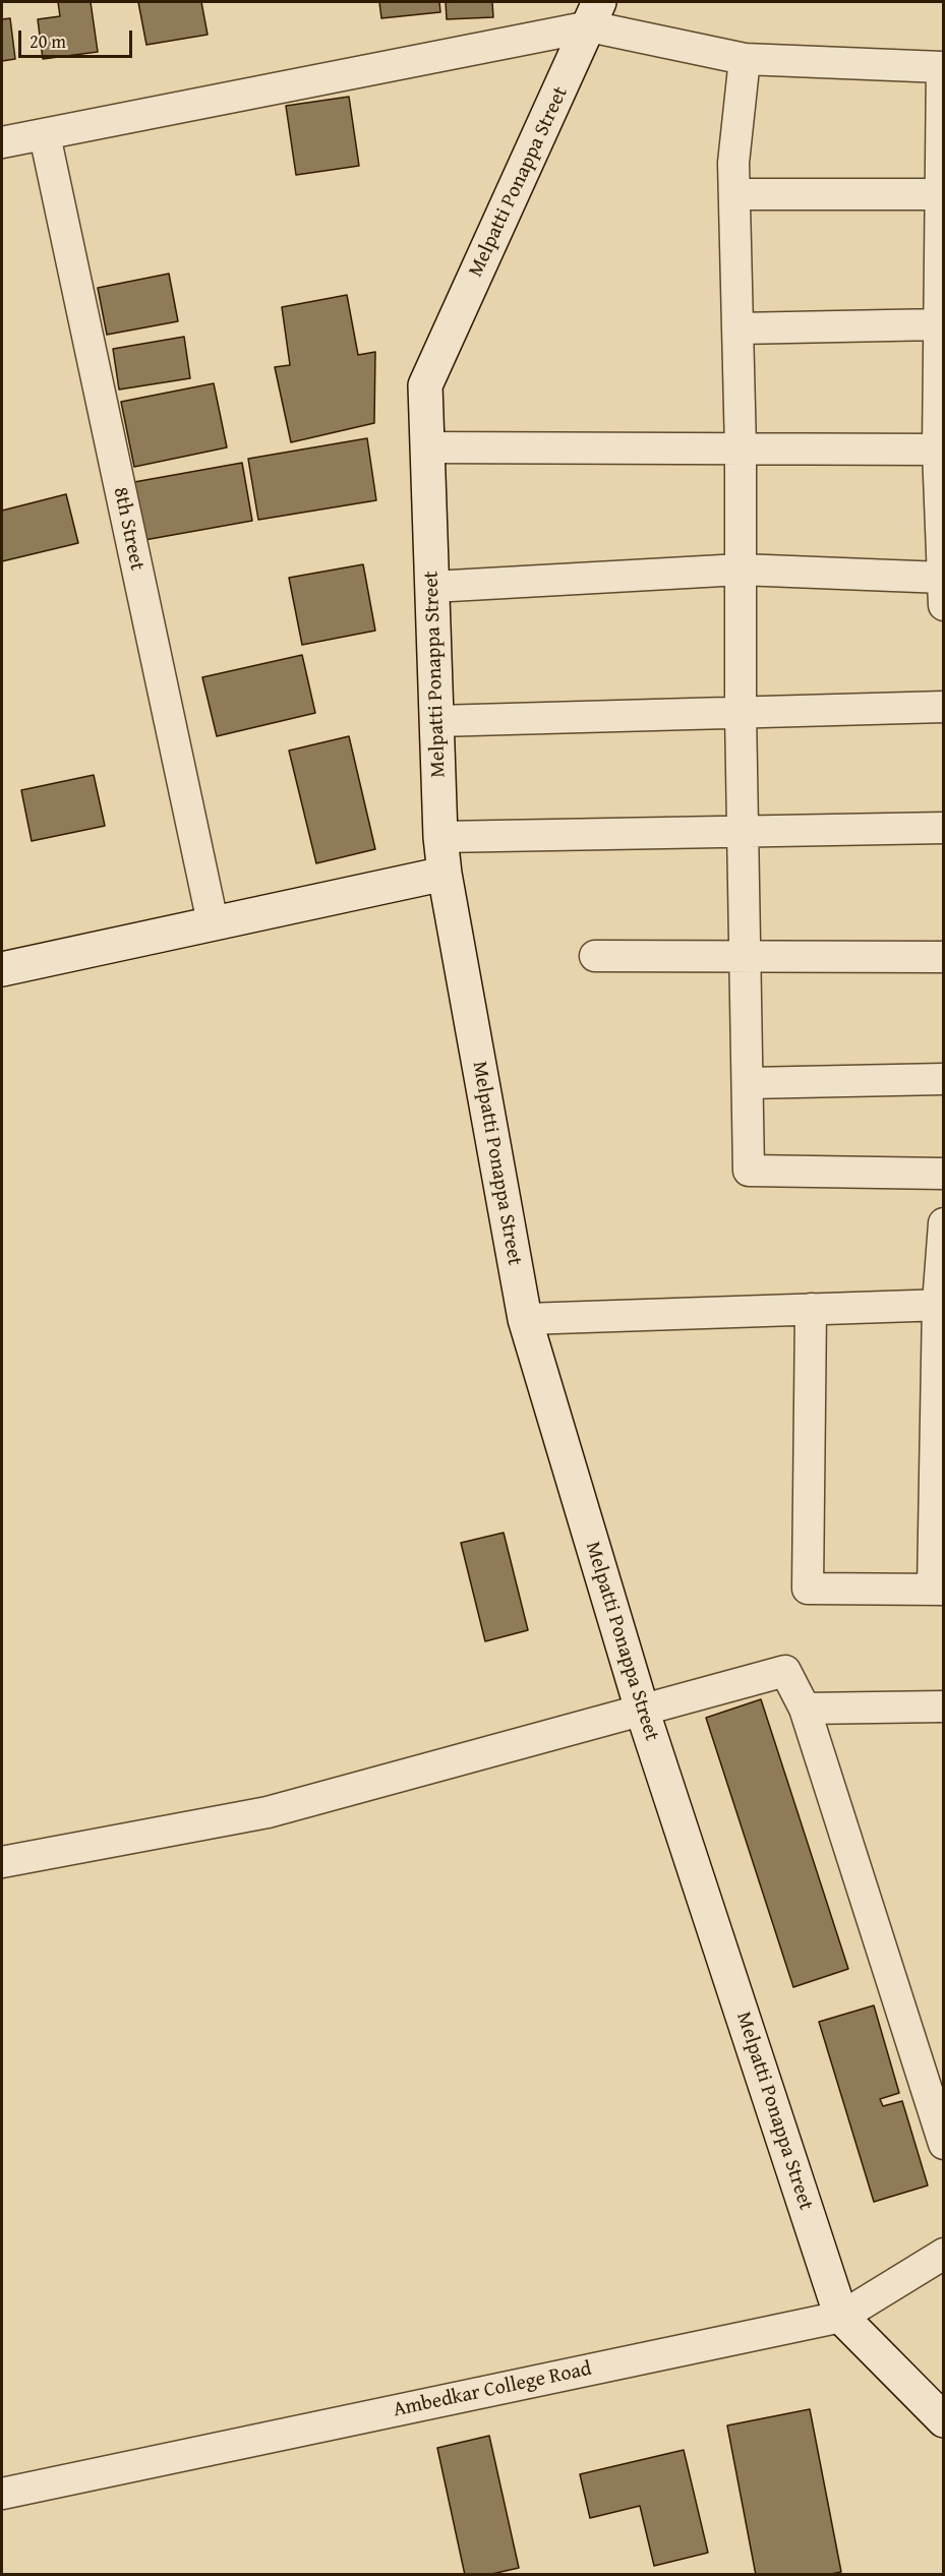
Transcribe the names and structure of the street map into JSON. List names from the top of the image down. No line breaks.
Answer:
{"streets":{"main road":["Melpatti Ponappa Street"],"street":["8th Street","Ambedkar College Road"]},"crossings":[["Melpatti Ponappa Street","Ambedkar College Road"]],"scale_bar":"20 m"}
